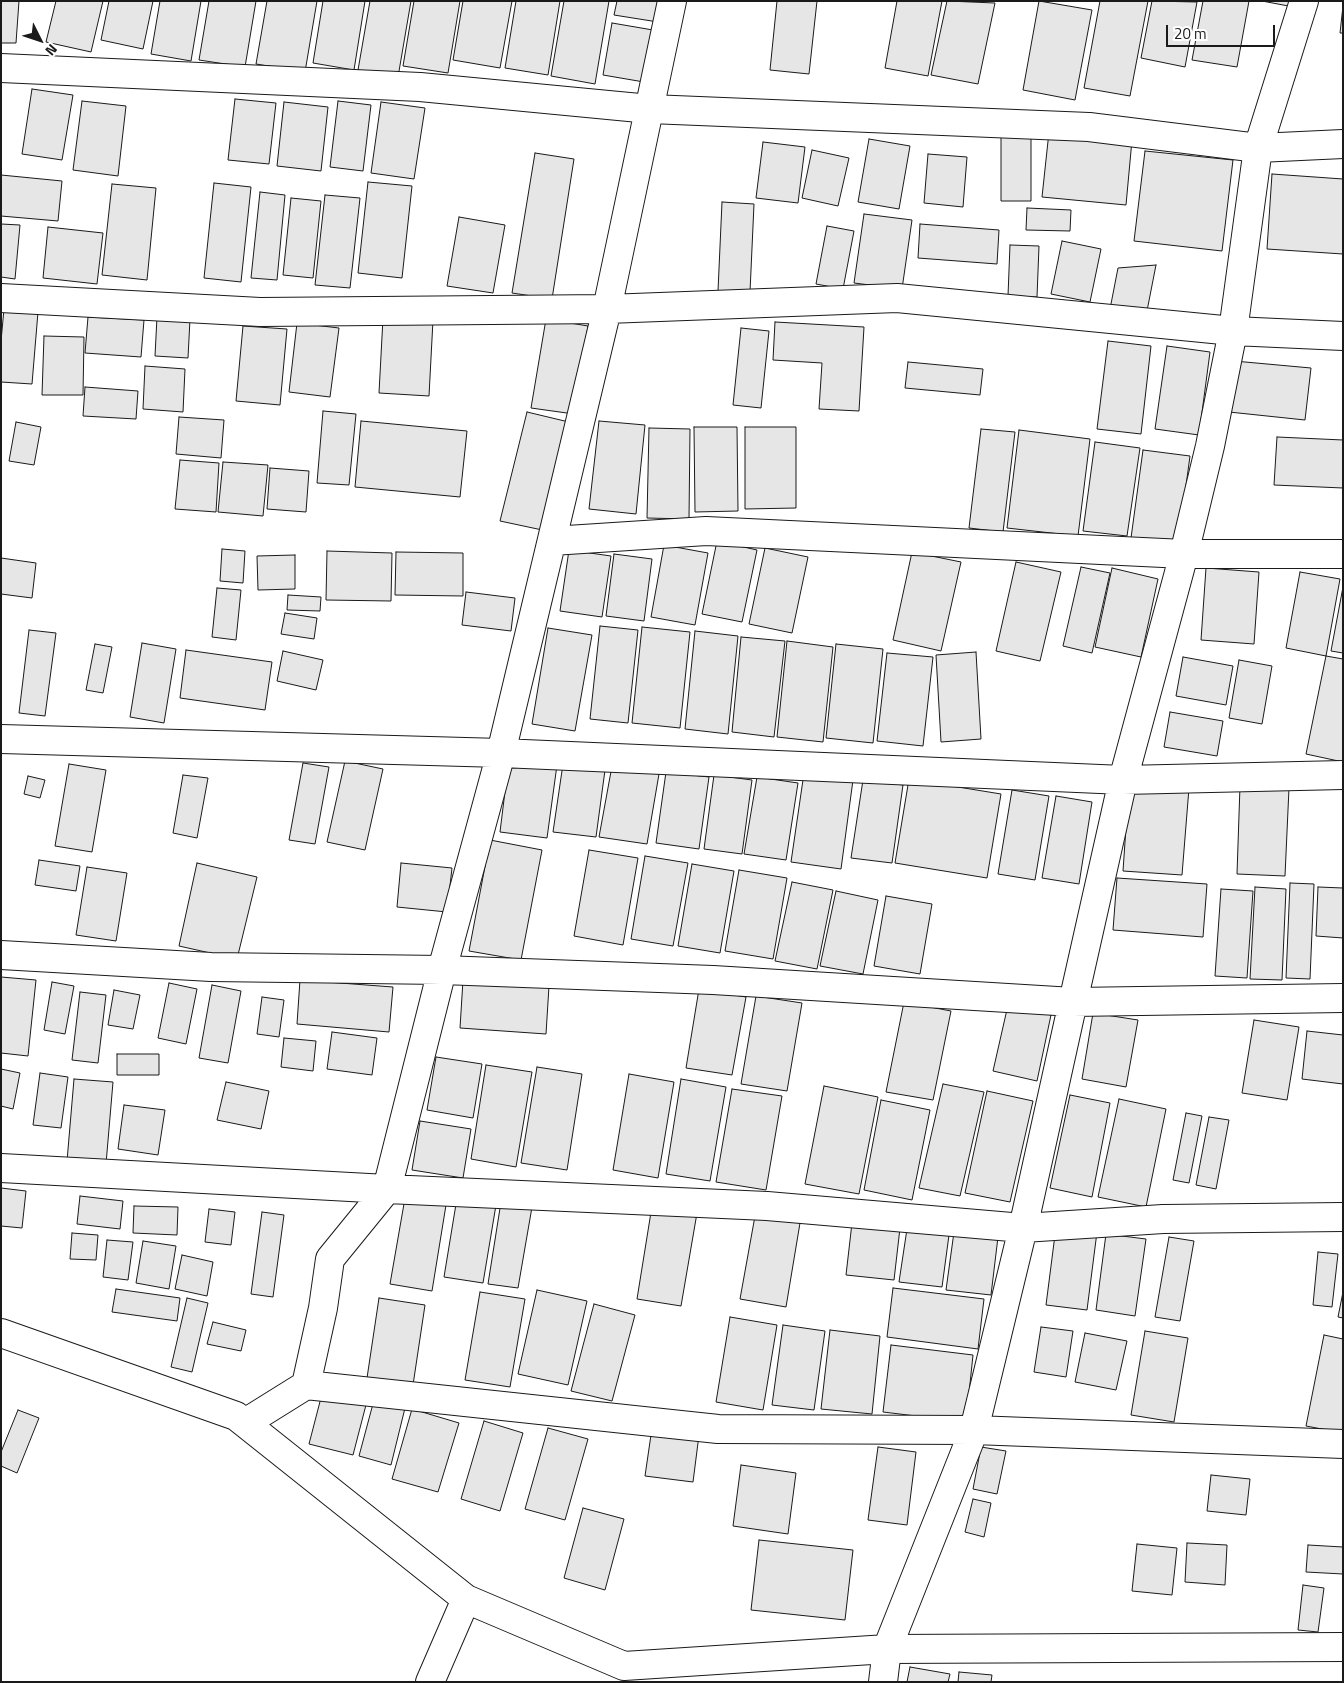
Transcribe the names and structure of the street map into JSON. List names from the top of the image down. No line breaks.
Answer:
{"scale_bar":"20 m","north":"bottom right"}
